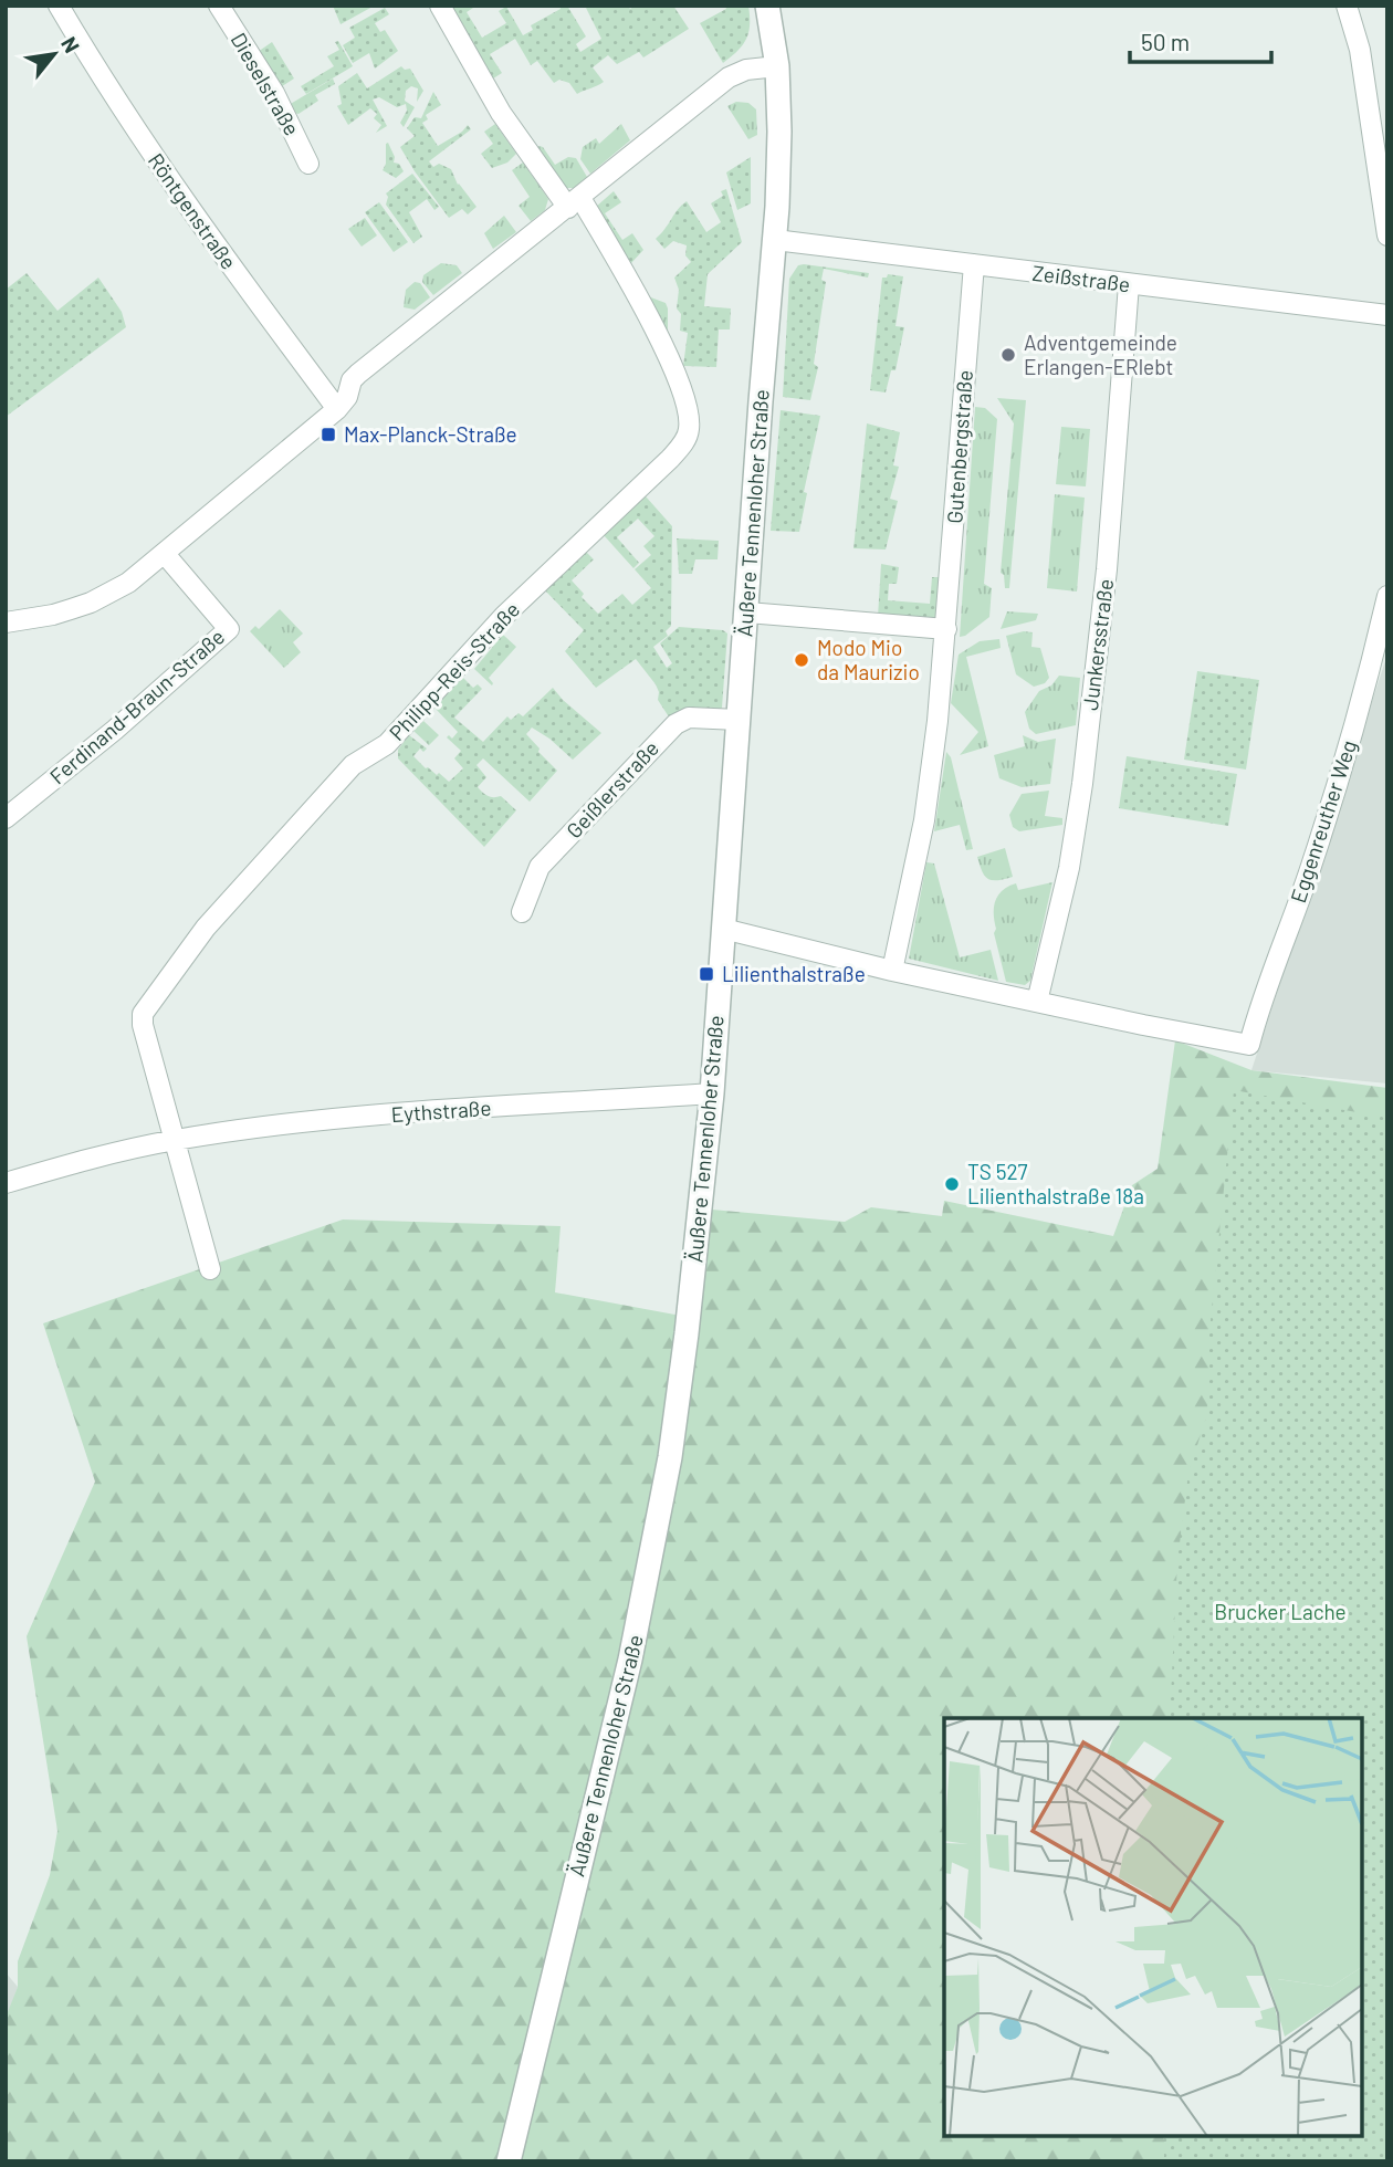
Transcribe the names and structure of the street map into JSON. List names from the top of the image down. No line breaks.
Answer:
{"streets":{"street":["Dieselstraße","Röntgenstraße","Zeißstraße","Gutenbergstraße","Äußere Tennenloher Straße","Junkersstraße","Philipp-Reis-Straße","Ferdinand-Braun-Straße","Geißlerstraße","Eggenreuther Weg","Eythstraße"]},"crossings":[["Zeißstraße","Gutenbergstraße"],["Zeißstraße","Äußere Tennenloher Straße"],["Zeißstraße","Junkersstraße"],["Äußere Tennenloher Straße","Geißlerstraße"],["Äußere Tennenloher Straße","Eythstraße"],["Junkersstraße","Eggenreuther Weg"],["Philipp-Reis-Straße","Eythstraße"]],"parks":["Brucker Lache"],"places":{"other":["Adventgemeinde Erlangen-ERlebt","Modo Mio da Maurizio","TS 527 Lilienthalstraße 18a"],"transit":["Max-Planck-Straße","Lilienthalstraße"]},"scale_bar":"50 m","north":"top right"}
